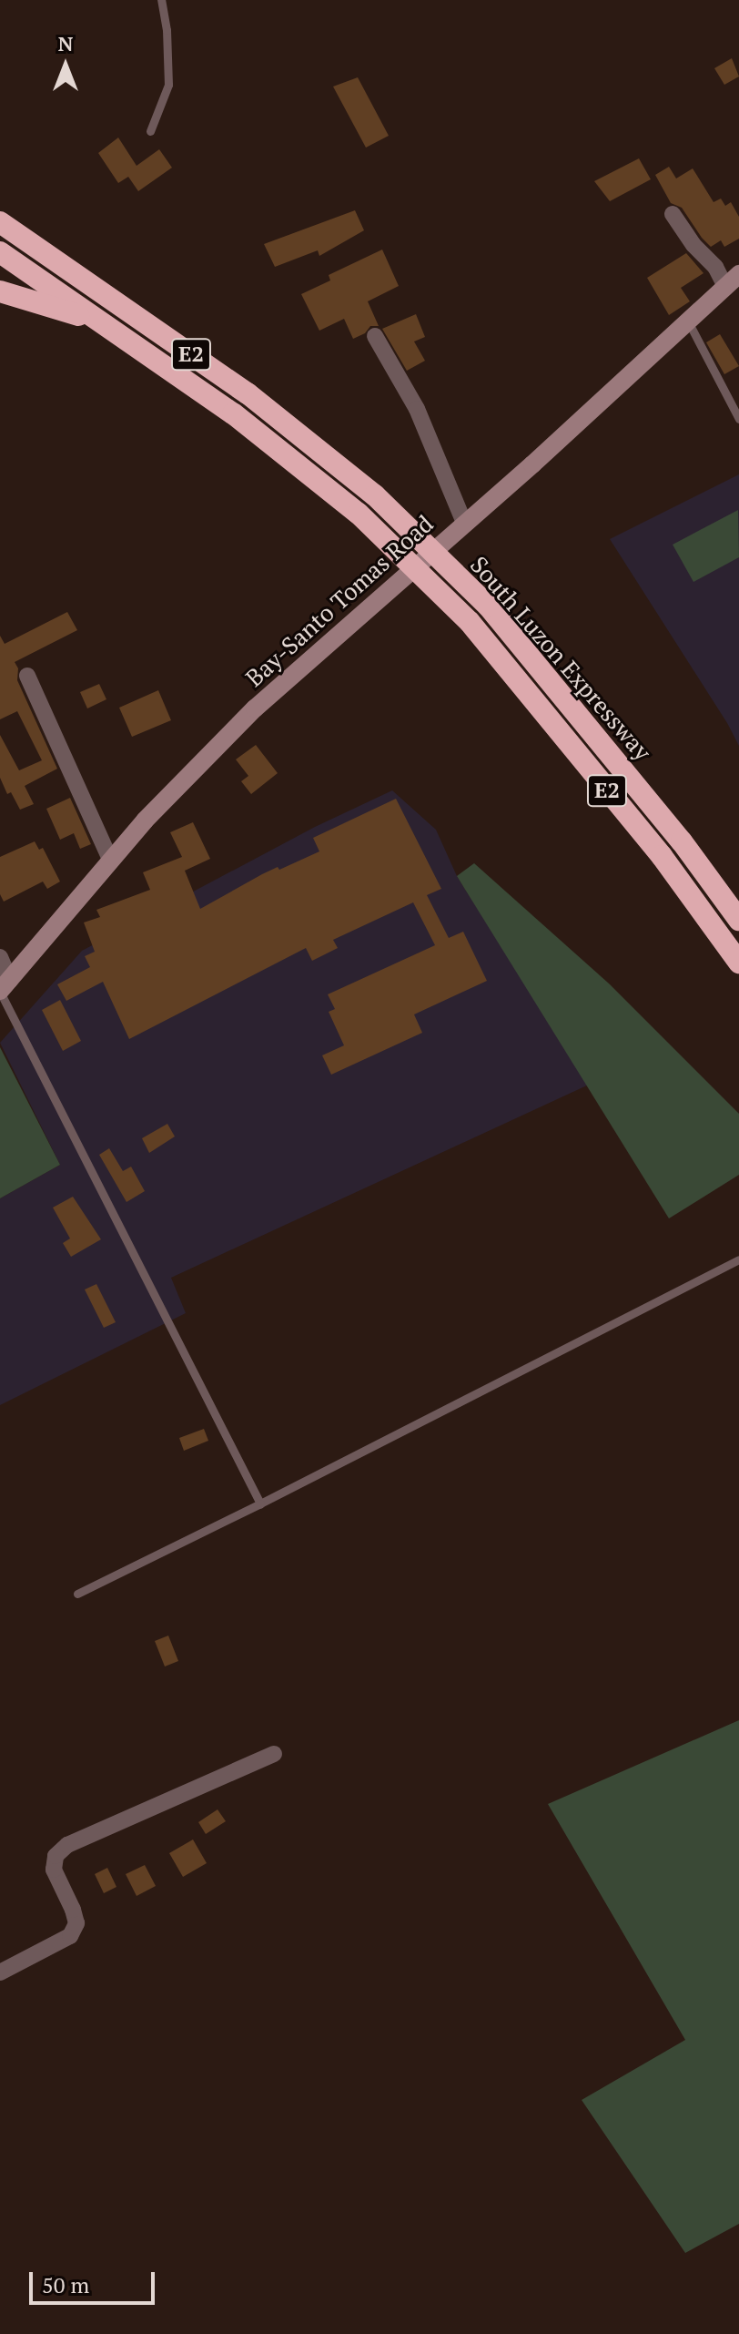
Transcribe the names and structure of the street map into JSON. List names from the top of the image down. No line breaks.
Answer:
{"streets":{"highway":["E2","South Luzon Expressway"],"main road":["Bay-Santo Tomas Road"]},"scale_bar":"50 m","north":"top"}
